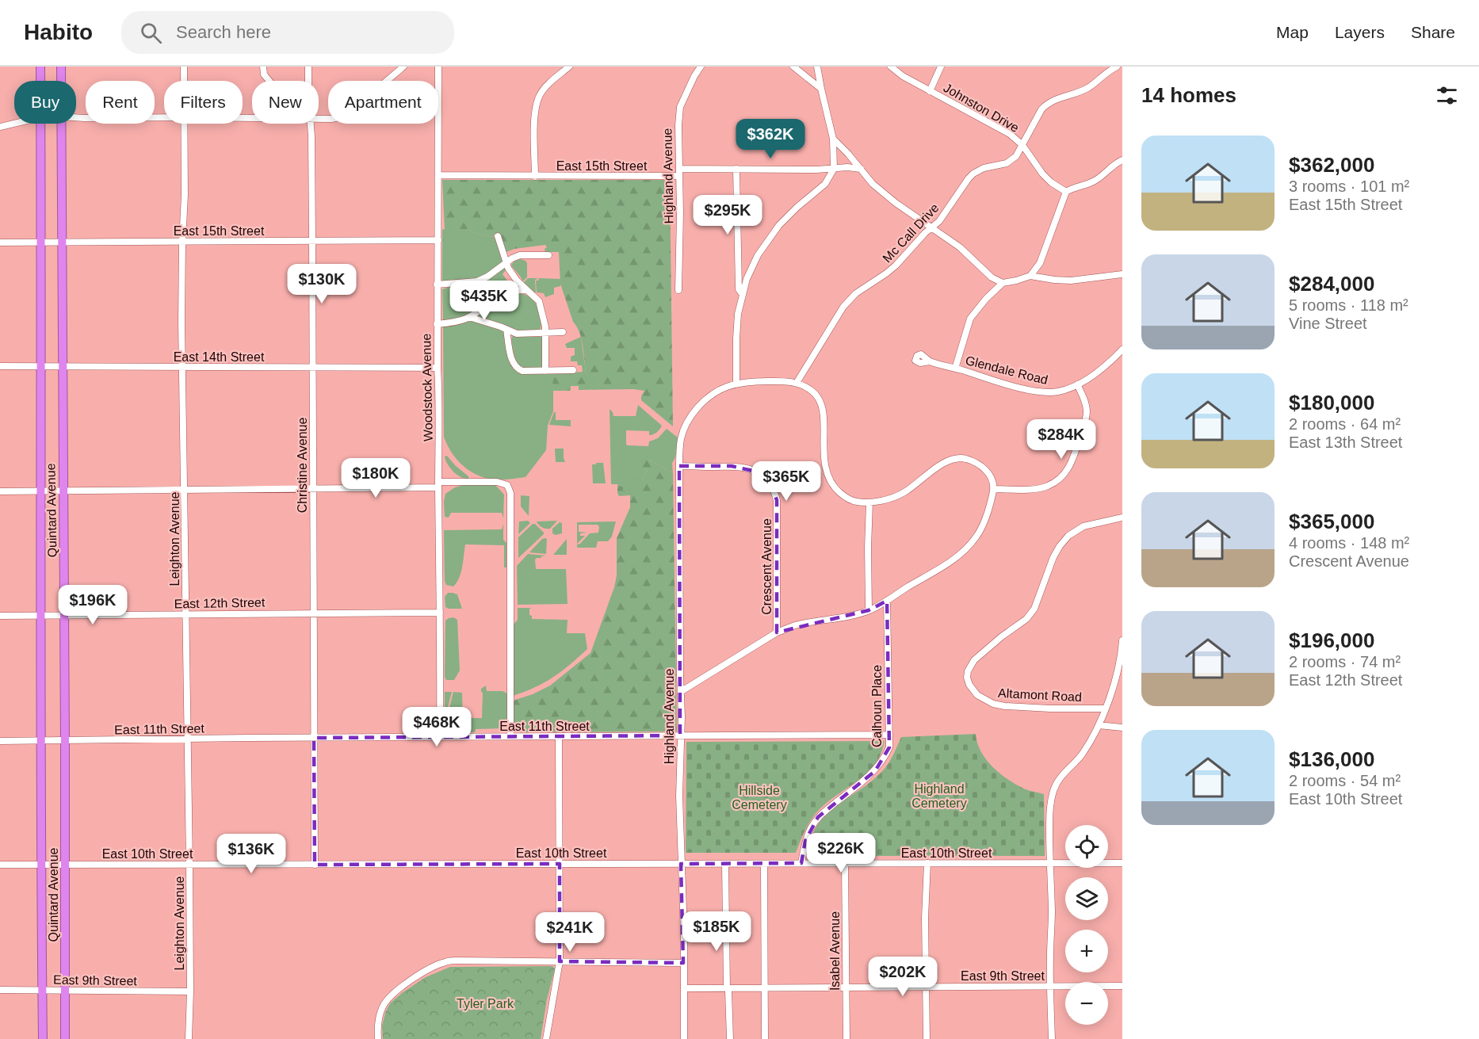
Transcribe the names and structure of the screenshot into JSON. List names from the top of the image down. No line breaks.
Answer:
{"streets":{"highway":["Quintard Avenue"],"street":["Johnston Drive","East 15th Street","Highland Avenue","Mc Call Drive","East 14th Street","Glendale Road","Woodstock Avenue","Christine Avenue","Leighton Avenue","Crescent Avenue","East 12th Street","Altamont Road","Calhoun Place","East 11th Street","East 10th Street","Isabel Avenue","East 9th Street"]},"crossings":[["Johnston Drive","Mc Call Drive"],["East 15th Street","Highland Avenue"],["East 15th Street","Woodstock Avenue"],["East 15th Street","Christine Avenue"],["East 15th Street","Quintard Avenue"],["East 15th Street","Leighton Avenue"],["Highland Avenue","Mc Call Drive"],["Highland Avenue","Crescent Avenue"],["Highland Avenue","East 11th Street"],["Highland Avenue","East 10th Street"],["Highland Avenue","East 9th Street"],["East 14th Street","Woodstock Avenue"],["East 14th Street","Christine Avenue"],["East 14th Street","Quintard Avenue"],["East 14th Street","Leighton Avenue"],["Woodstock Avenue","East 12th Street"],["Woodstock Avenue","East 11th Street"],["Christine Avenue","East 12th Street"],["Christine Avenue","East 11th Street"],["Christine Avenue","East 10th Street"],["Quintard Avenue","East 12th Street"],["Quintard Avenue","East 11th Street"],["Quintard Avenue","East 10th Street"],["Quintard Avenue","East 9th Street"],["Leighton Avenue","East 12th Street"],["Leighton Avenue","East 11th Street"],["Leighton Avenue","East 10th Street"],["Leighton Avenue","East 9th Street"],["Calhoun Place","East 11th Street"],["Calhoun Place","East 10th Street"],["East 10th Street","Isabel Avenue"],["Isabel Avenue","East 9th Street"]],"parks":["Highland Cemetery","Hillside Cemetery","Tyler Park"],"page":{"header":"Habito","search":"Search here","nav":["Map","Layers","Share"],"heading":"14 homes","chip":["Buy","Rent","Filters","New","Apartment"],"price":["$362K","$295K","$130K","$435K","$284K","$180K","$365K","$196K","$468K","$226K","$136K","$185K","$241K","$202K"],"list":[{"name":"$362,000","note":"3 rooms · 101 m² · East 15th Street"},{"name":"$284,000","note":"5 rooms · 118 m² · Vine Street"},{"name":"$180,000","note":"2 rooms · 64 m² · East 13th Street"},{"name":"$365,000","note":"4 rooms · 148 m² · Crescent Avenue"},{"name":"$196,000","note":"2 rooms · 74 m² · East 12th Street"},{"name":"$136,000","note":"2 rooms · 54 m² · East 10th Street"}],"map_buttons":["+","−"]}}
